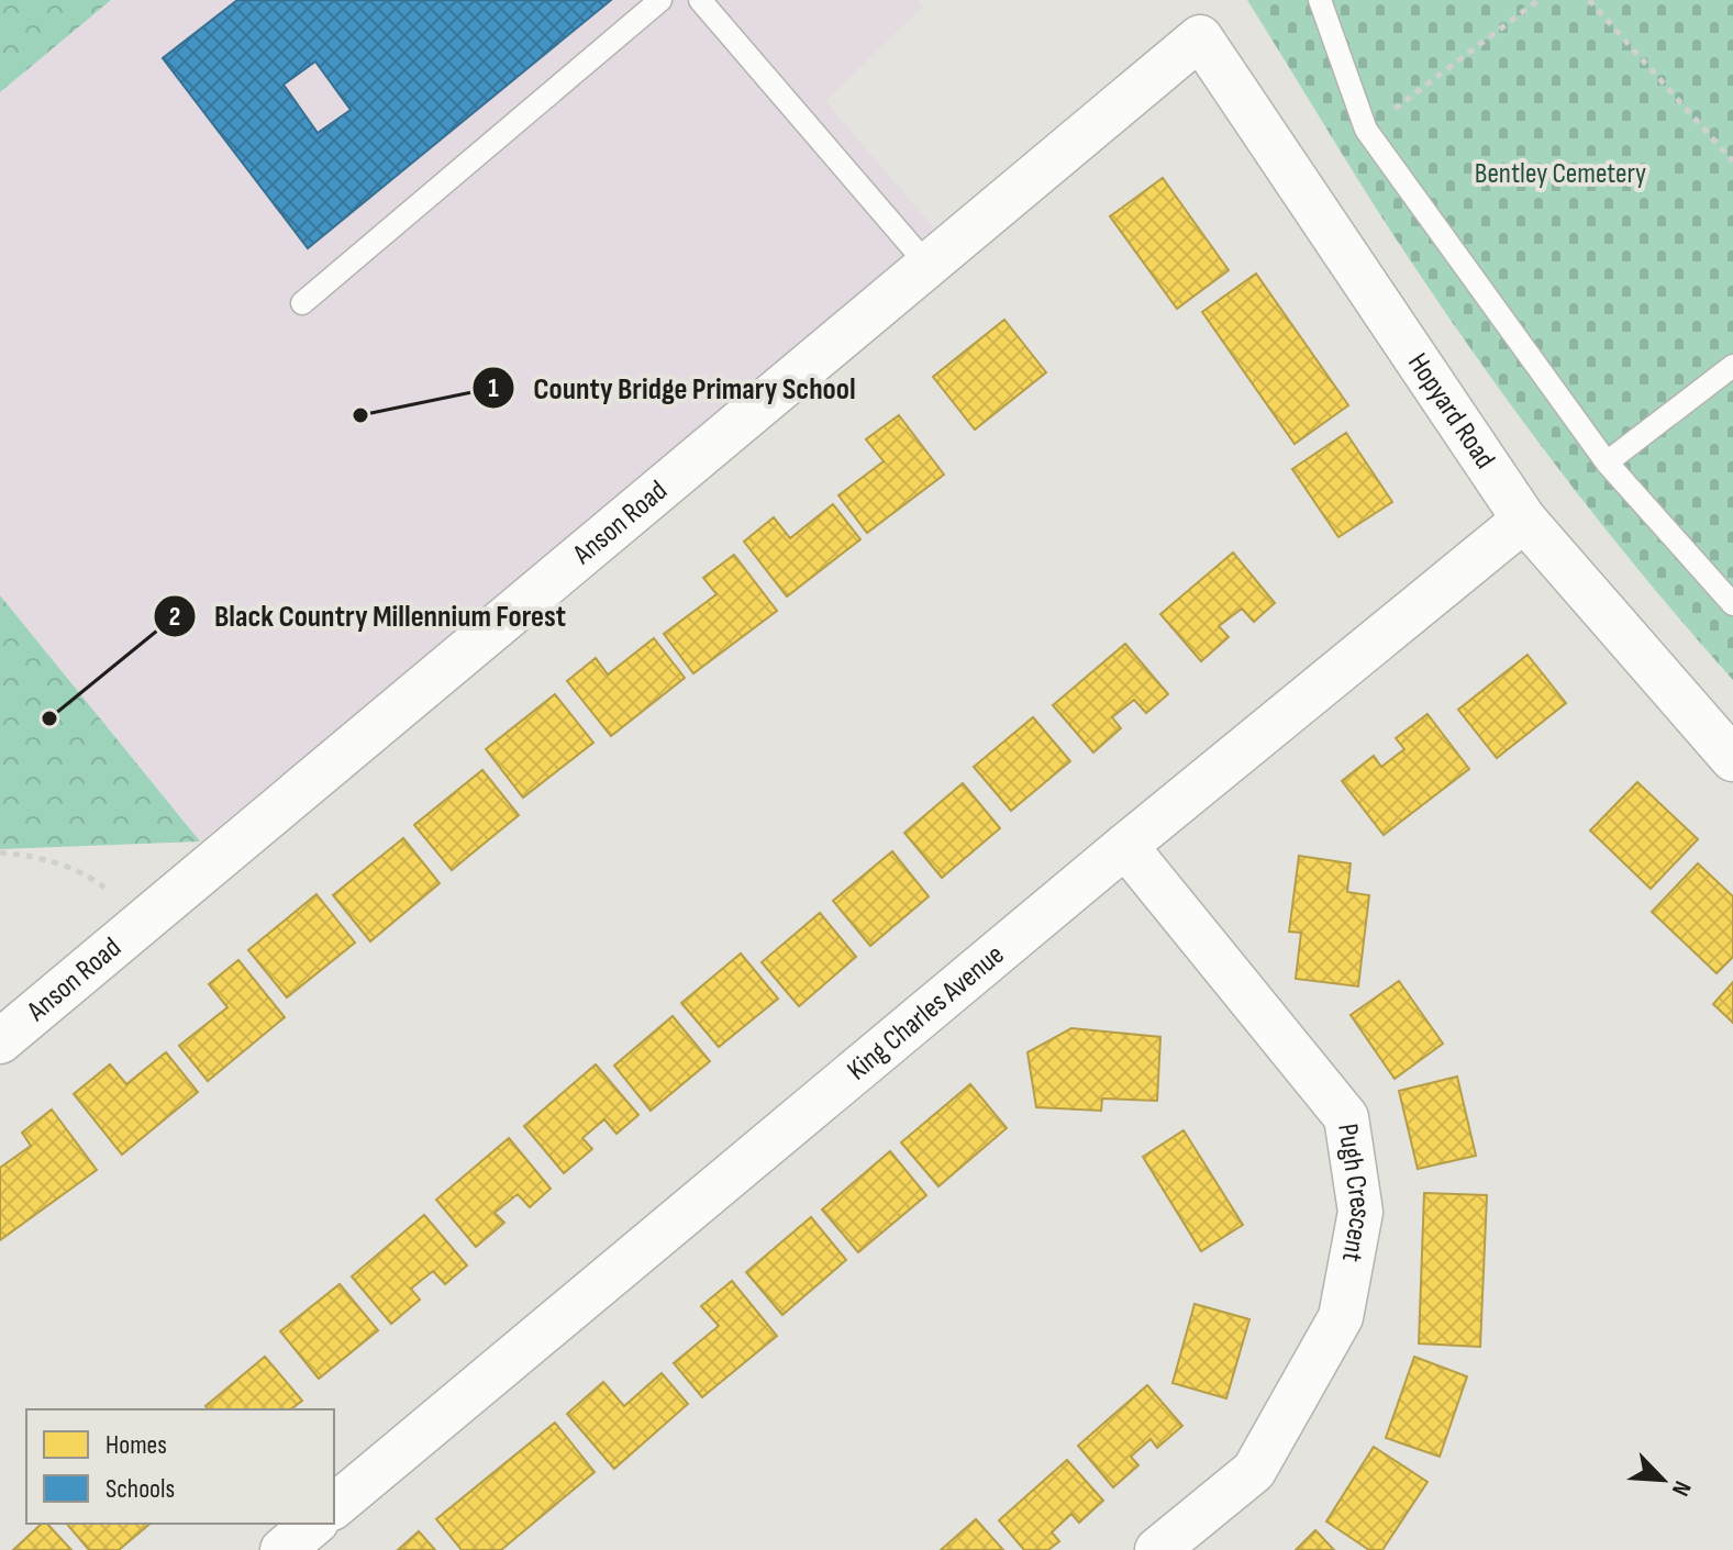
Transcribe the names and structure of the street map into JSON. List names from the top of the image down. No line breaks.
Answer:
{"streets":{"street":["Hopyard Road","Anson Road","King Charles Avenue","Pugh Crescent"]},"crossings":[["Hopyard Road","Anson Road"],["Hopyard Road","King Charles Avenue"],["King Charles Avenue","Pugh Crescent"]],"parks":["Bentley Cemetery"],"places":["County Bridge Primary School","Black Country Millennium Forest"],"legend":["Homes","Schools"],"north":"bottom right"}
